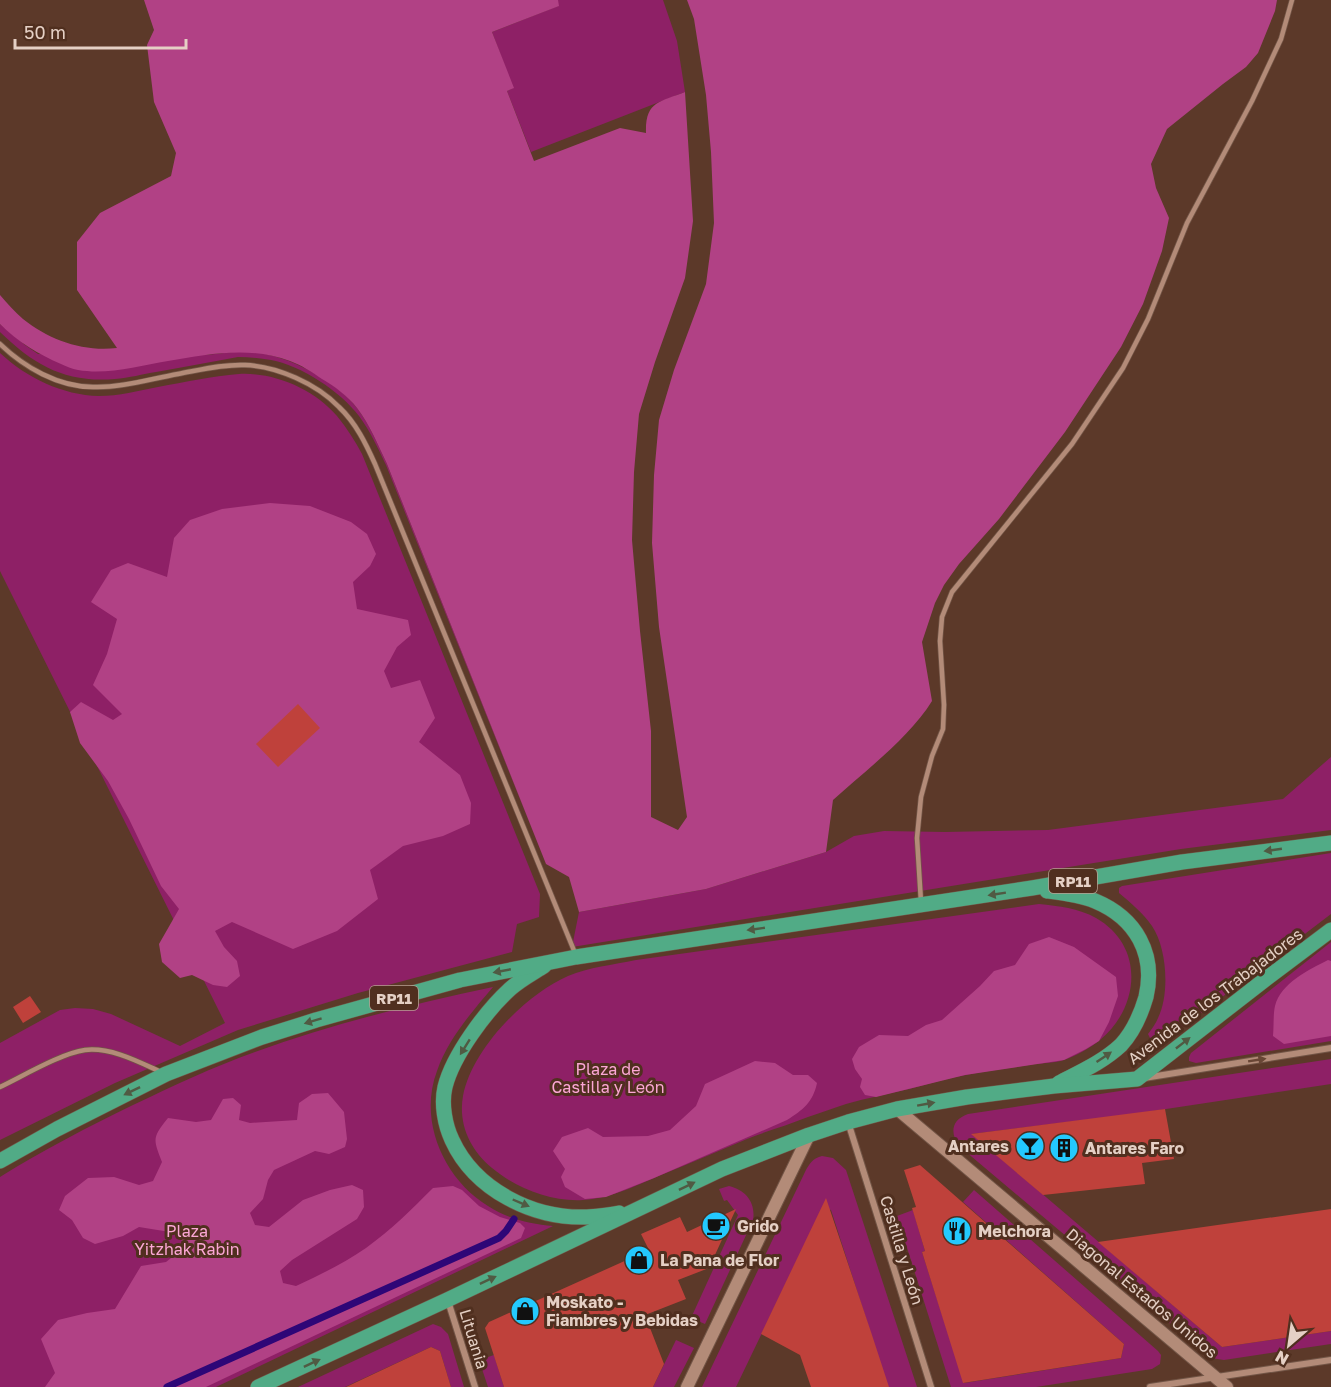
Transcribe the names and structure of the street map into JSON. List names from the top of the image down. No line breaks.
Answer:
{"streets":{"main road":["RP11","Avenida de los Trabajadores"],"street":["Castilla y León","Diagonal Estados Unidos","Lituania"]},"crossings":[["Avenida de los Trabajadores","Castilla y León"],["Avenida de los Trabajadores","Diagonal Estados Unidos"],["Avenida de los Trabajadores","Lituania"]],"one_way":["Avenida de los Trabajadores"],"parks":["Plaza de Castilla y León","Plaza Yitzhak Rabin"],"places":{"bar":["Antares"],"building":["Antares Faro"],"cafe":["Grido"],"restaurant":["Melchora"],"shop":["La Pana de Flor","Moskato - Fiambres y Bebidas"]},"scale_bar":"50 m","north":"bottom left"}
